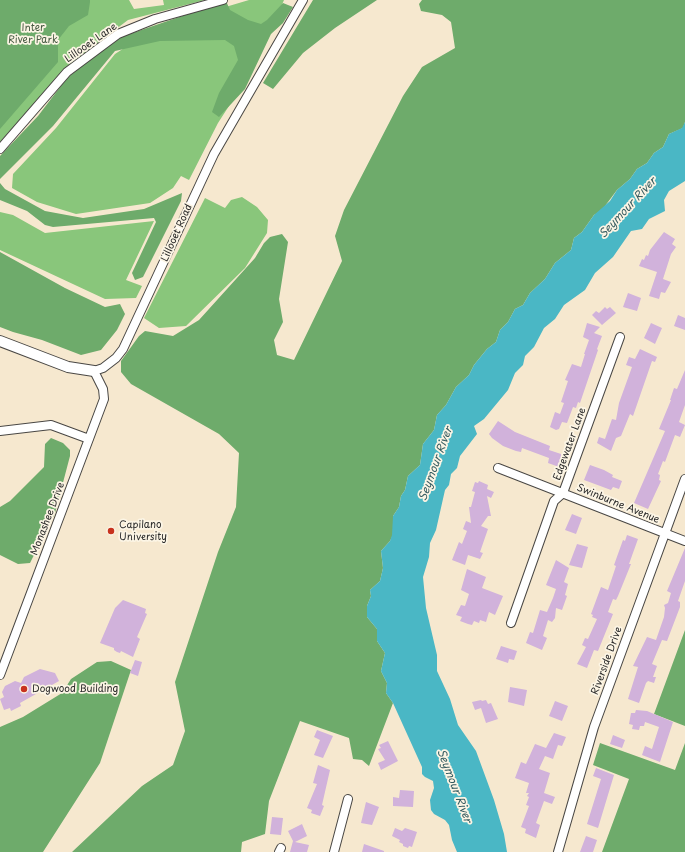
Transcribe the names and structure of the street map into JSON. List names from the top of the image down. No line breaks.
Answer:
{"streets":{"street":["Lillooet Lane","Lillooet Road","Edgewater Lane","Swinburne Avenue","Monashee Drive","Riverside Drive"]},"crossings":[["Lillooet Road","Monashee Drive"],["Edgewater Lane","Swinburne Avenue"],["Swinburne Avenue","Riverside Drive"]],"water":["Seymour River"],"parks":["Inter River Park"],"places":["Capilano University","Dogwood Building"]}
